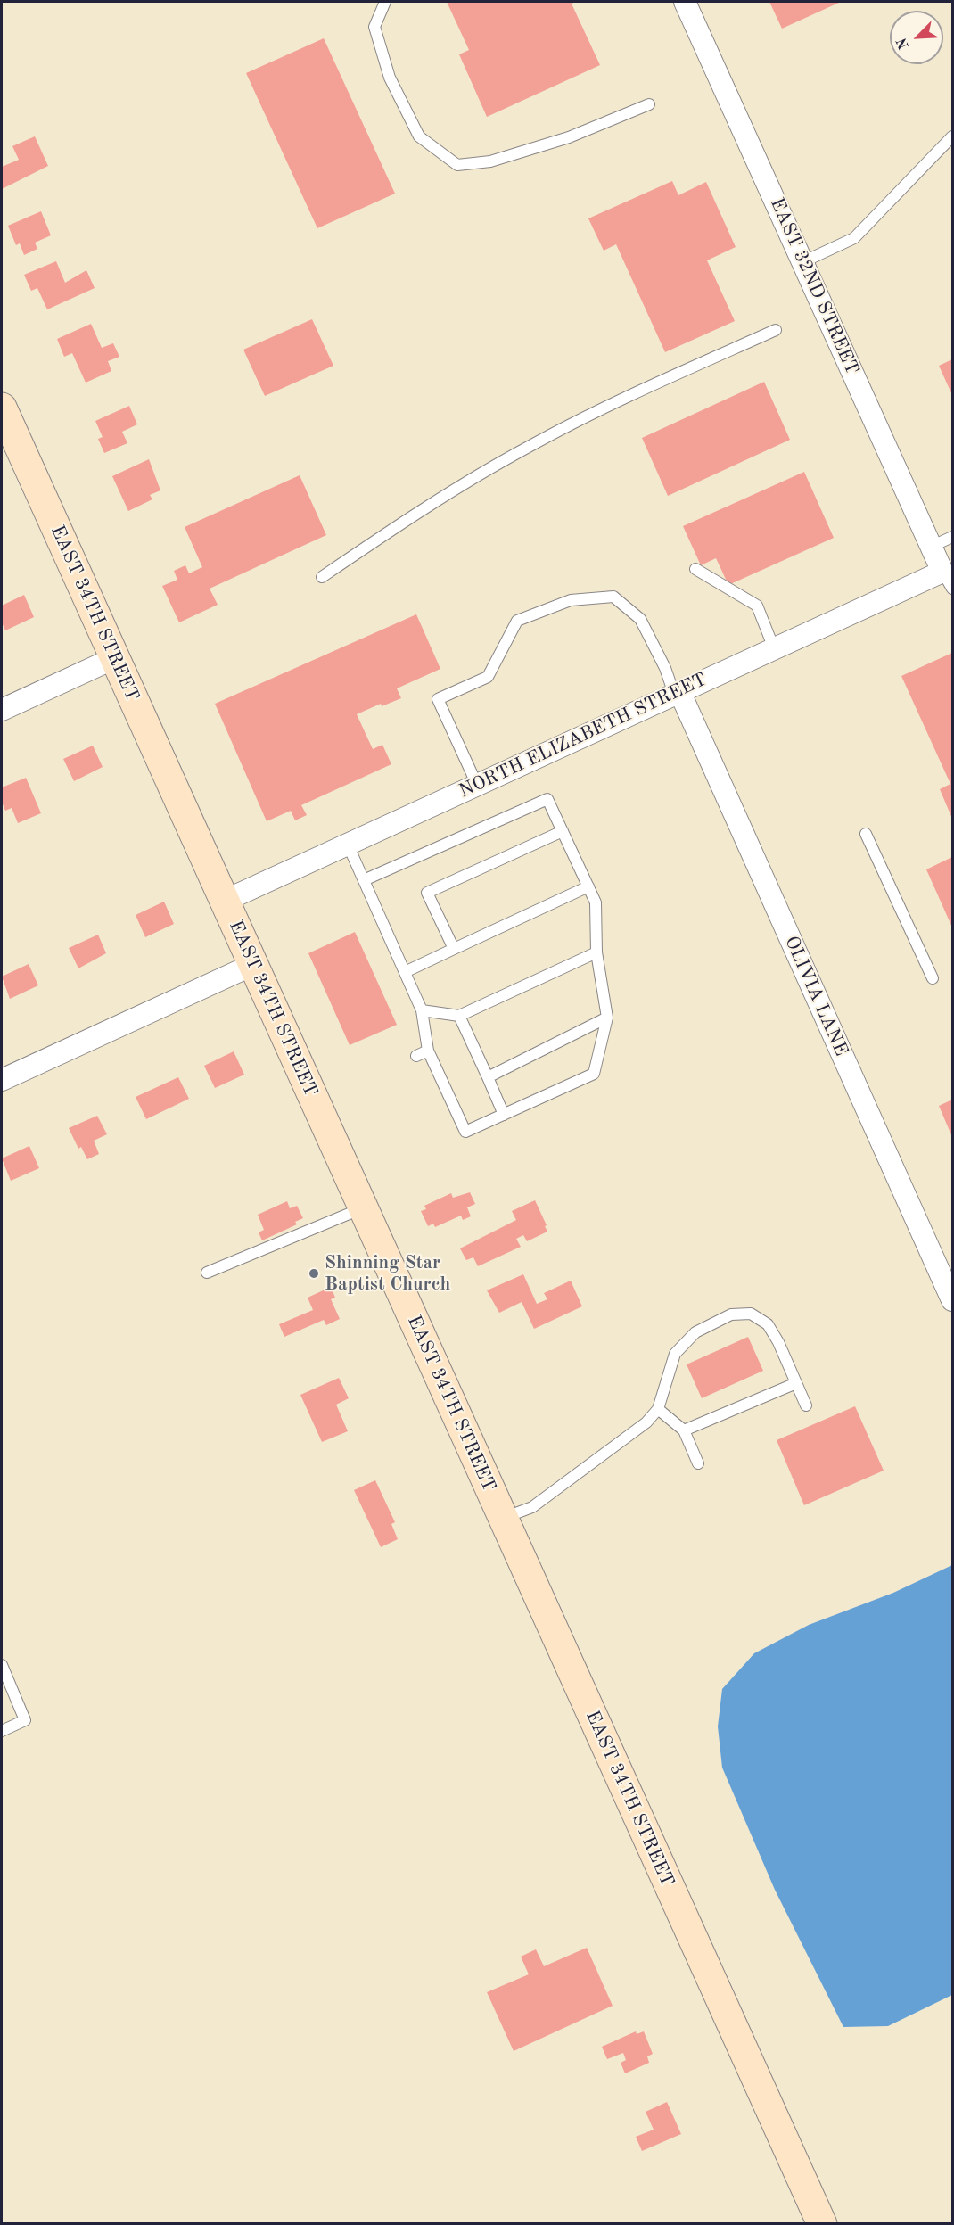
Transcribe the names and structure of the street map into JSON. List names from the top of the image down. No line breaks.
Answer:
{"streets":{"main road":["EAST 34TH STREET"],"street":["EAST 32ND STREET","NORTH ELIZABETH STREET","OLIVIA LANE"]},"crossings":[["EAST 32ND STREET","NORTH ELIZABETH STREET"],["EAST 34TH STREET","NORTH ELIZABETH STREET"],["NORTH ELIZABETH STREET","OLIVIA LANE"]],"places":["Shinning Star Baptist Church"],"north":"bottom left"}
